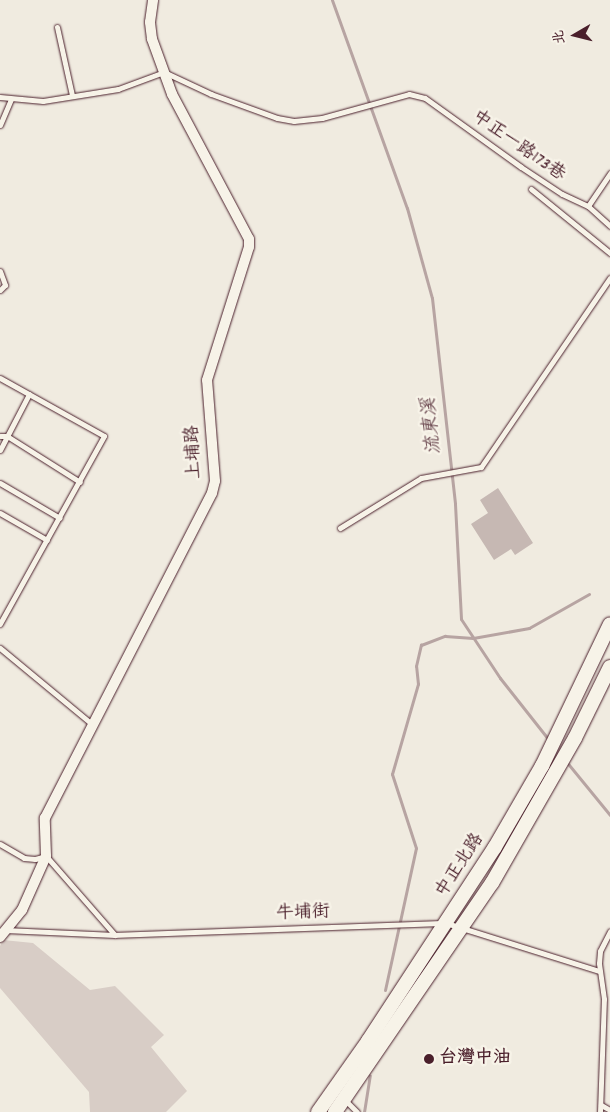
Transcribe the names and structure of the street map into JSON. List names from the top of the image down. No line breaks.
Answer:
{"streets":{"main road":["中正北路"],"street":["上埔路"],"lane":["中正一路173巷","牛埔街"]},"crossings":[["中正一路173巷","上埔路"],["上埔路","牛埔街"],["中正北路","牛埔街"]],"water":["流東溪"],"places":["台灣中油"],"north":"left"}
